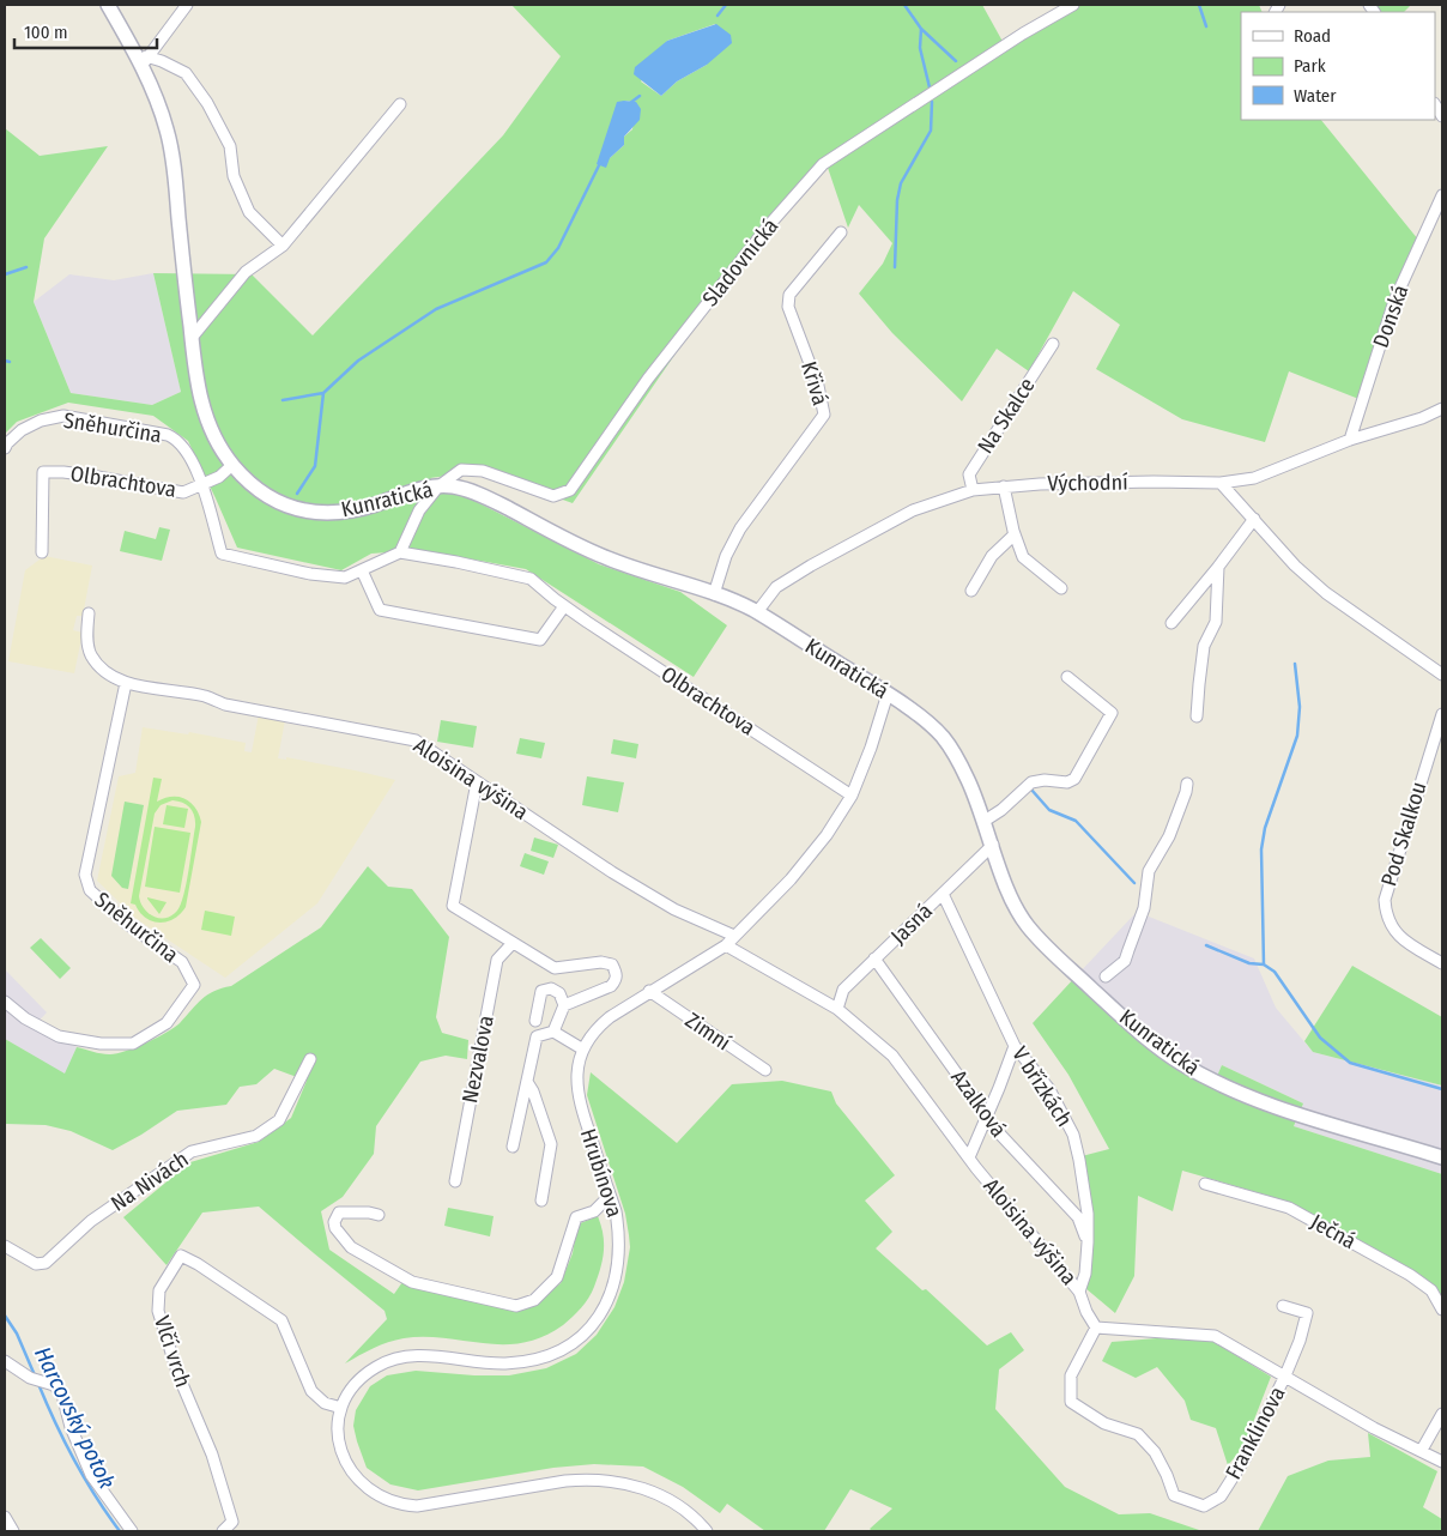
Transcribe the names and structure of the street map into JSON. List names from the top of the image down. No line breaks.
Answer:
{"streets":{"street":["Sladovnická","Donská","Křivá","Na Skalce","Sněhurčina","Olbrachtova","Východní","Kunratická","Aloisina výšina","Pod Skalkou","Jasná","Zimní","Nezvalova","V břízkách","Azalková","Hrubínova","Na Nivách","Ječná","Vlčí vrch","Franklinova"]},"crossings":[["Sladovnická","Kunratická"],["Donská","Východní"],["Křivá","Kunratická"],["Na Skalce","Východní"],["Sněhurčina","Olbrachtova"],["Sněhurčina","Aloisina výšina"],["Olbrachtova","Hrubínova"],["Východní","Kunratická"],["Kunratická","Jasná"],["Kunratická","Hrubínova"],["Aloisina výšina","Jasná"],["Aloisina výšina","V břízkách"],["Aloisina výšina","Hrubínova"],["Aloisina výšina","Franklinova"],["Jasná","V břízkách"],["Jasná","Azalková"],["Zimní","Hrubínova"],["V břízkách","Azalková"],["Hrubínova","Vlčí vrch"]],"water":["Harcovský potok"],"legend":["Road","Park","Water"],"scale_bar":"100 m"}
